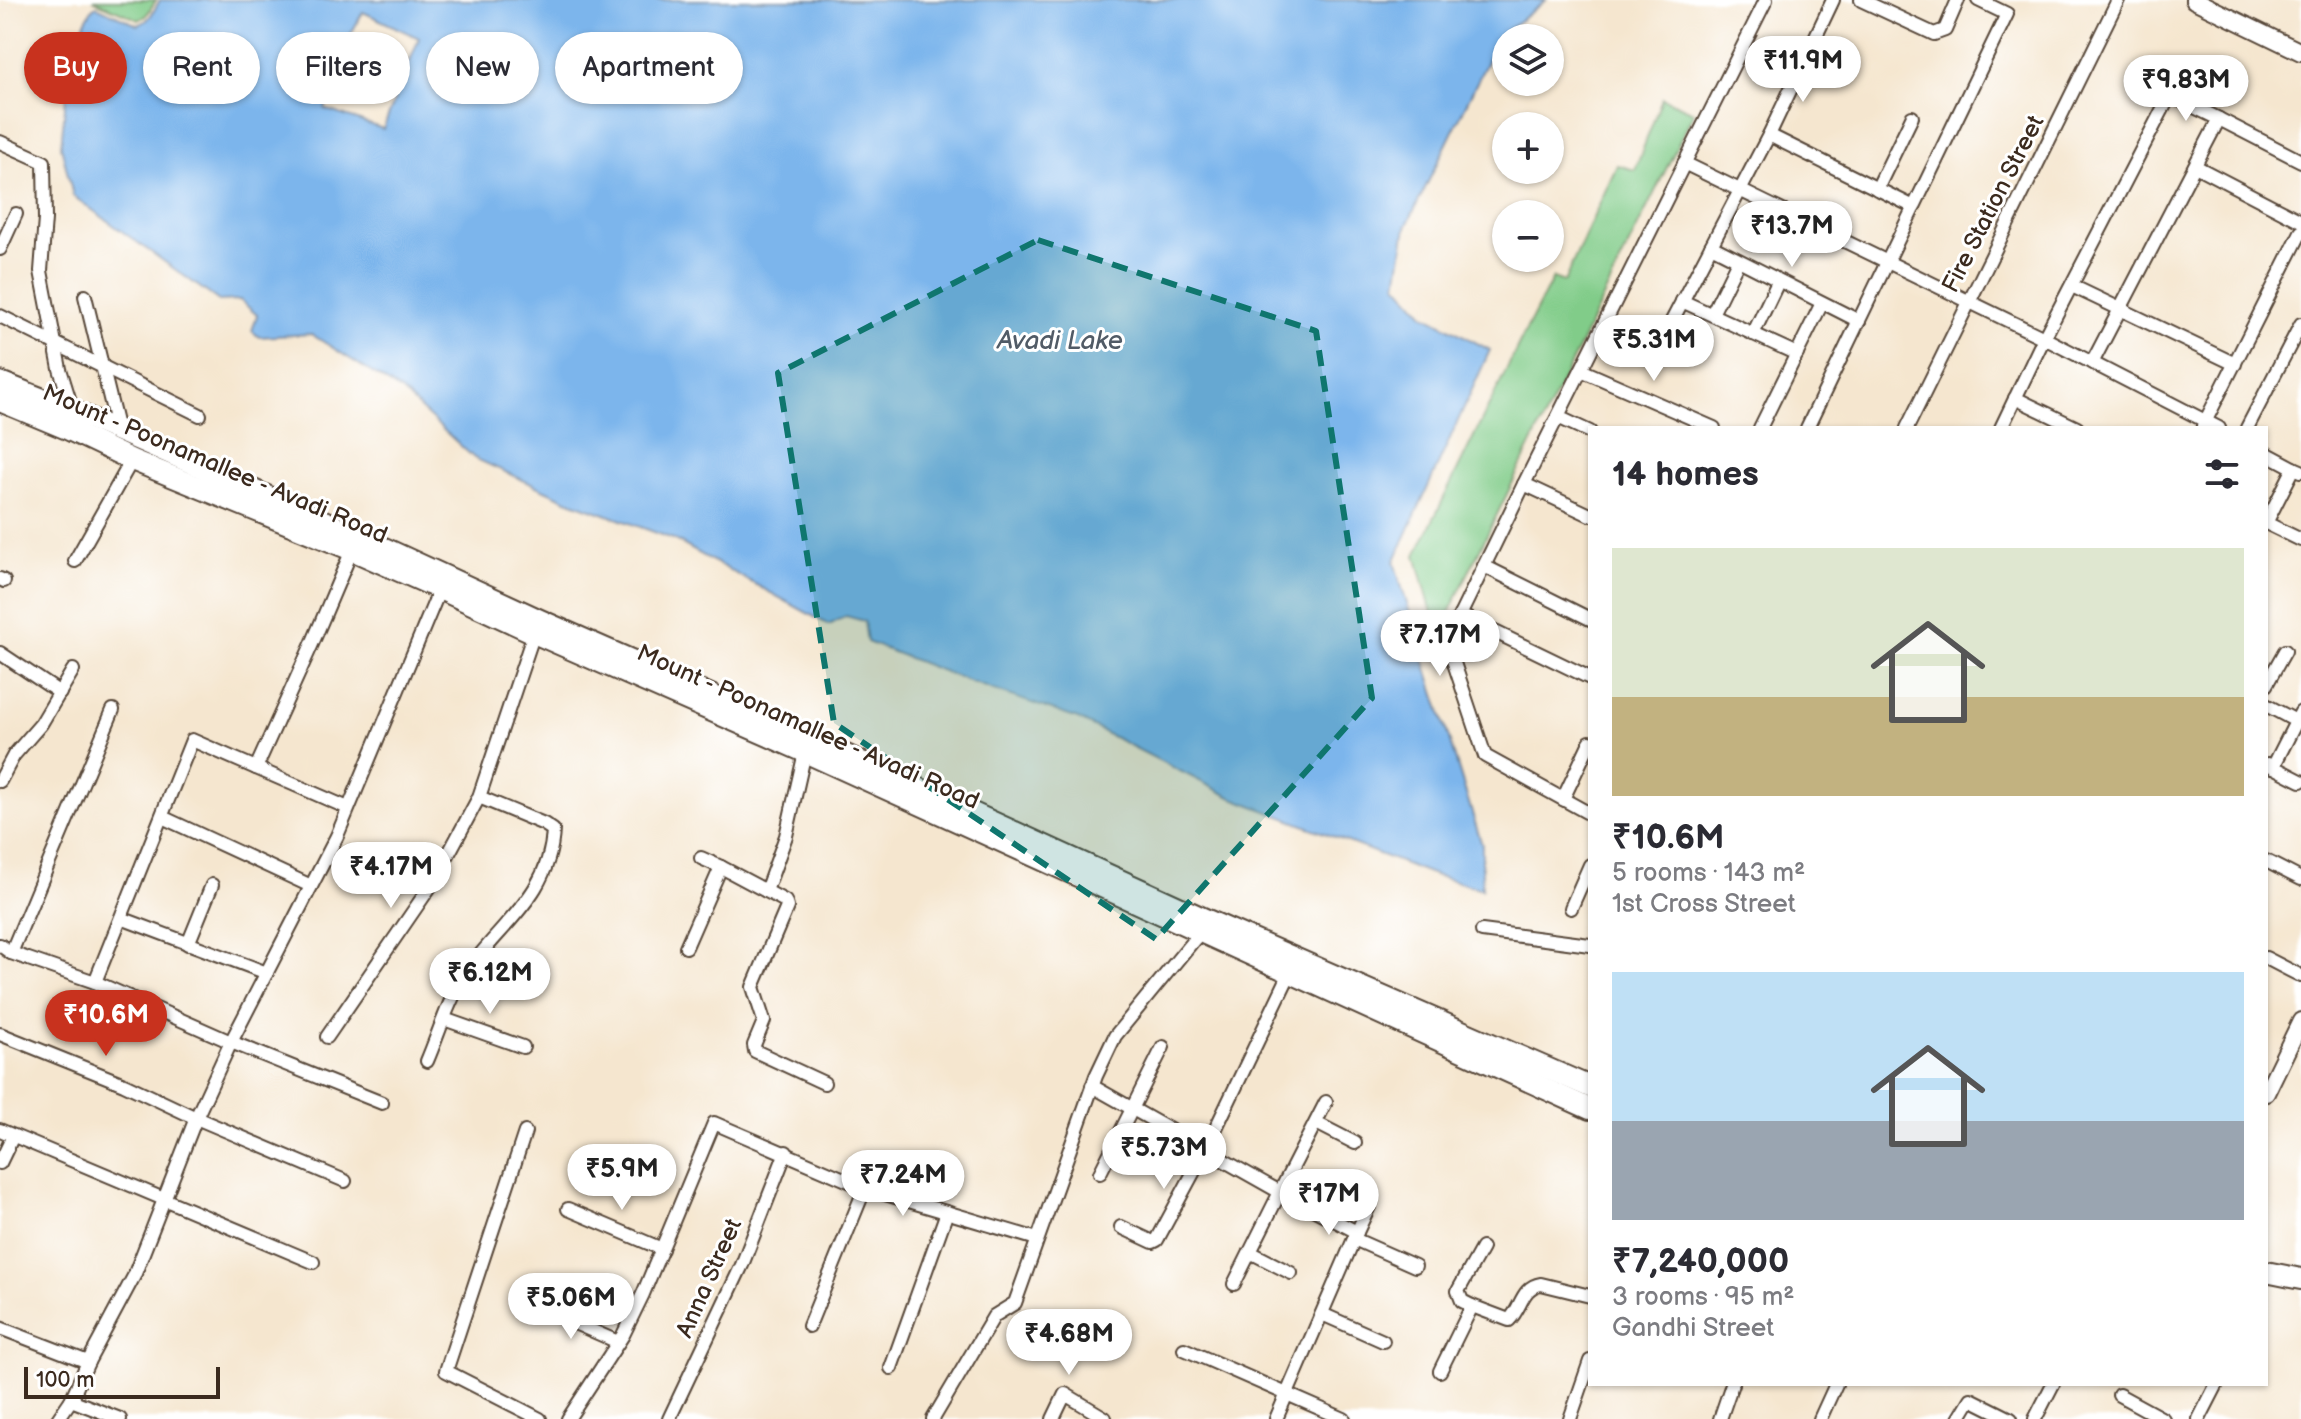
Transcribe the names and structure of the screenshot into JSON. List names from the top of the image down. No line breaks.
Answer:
{"streets":{"main road":["Mount - Poonamallee - Avadi Road"],"street":["Fire Station Street","Anna Street"]},"water":["Avadi Lake"],"scale_bar":"100 m","page":{"map_buttons":["+","−"],"chip":["Buy","Rent","Filters","New","Apartment"],"price":["₹11.9M","₹9.83M","₹13.7M","₹5.31M","₹7.17M","₹4.17M","₹6.12M","₹10.6M","₹5.73M","₹5.9M","₹7.24M","₹17M","₹5.06M","₹4.68M"],"heading":"14 homes","list":[{"name":"₹10.6M","note":"5 rooms · 143 m² · 1st Cross Street"},{"name":"₹7,240,000","note":"3 rooms · 95 m² · Gandhi Street"}],"scale":"100 m"}}
